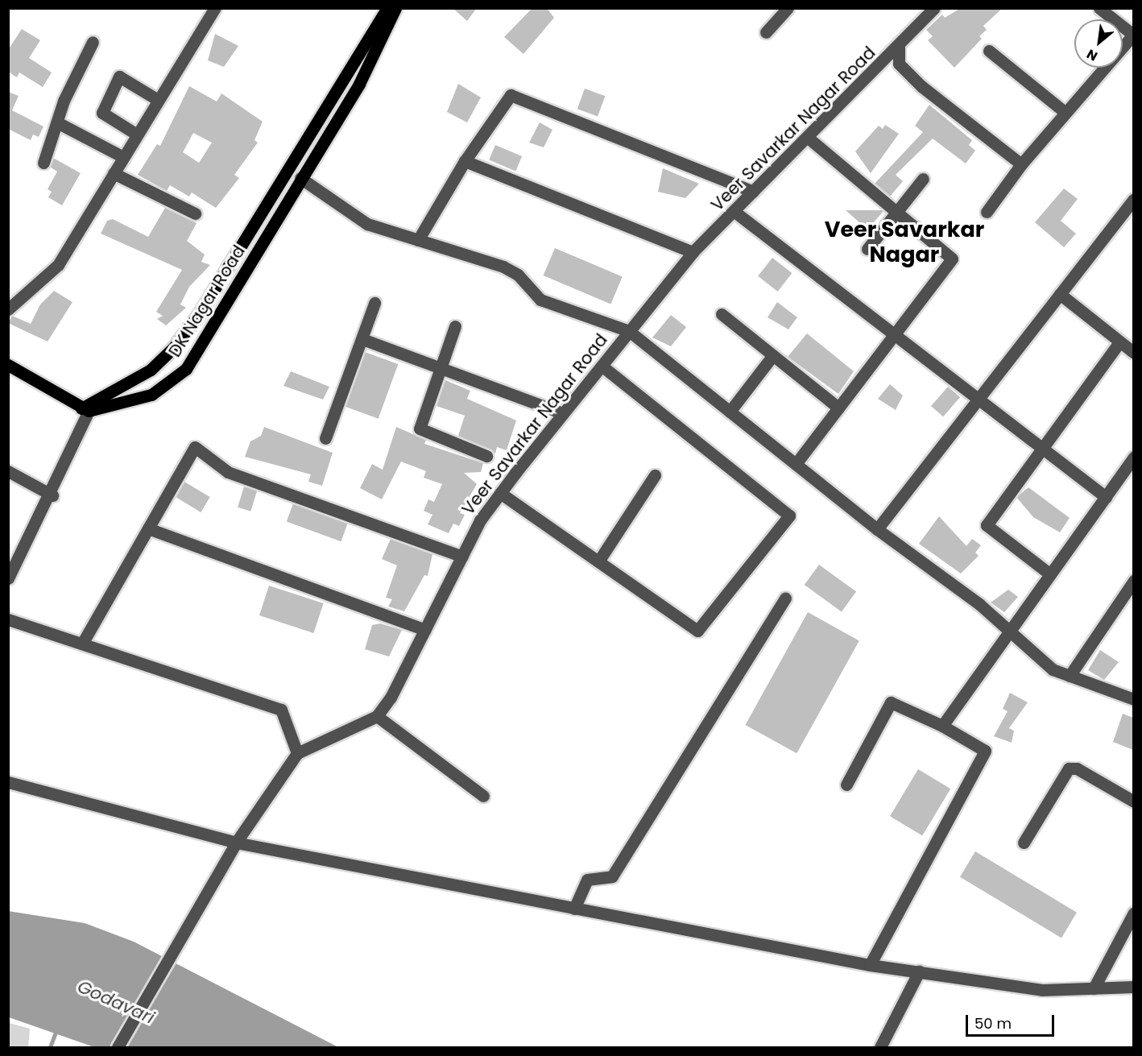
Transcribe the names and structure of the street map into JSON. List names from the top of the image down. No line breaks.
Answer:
{"streets":{"main road":["DK Nagar Road"],"street":["Veer Savarkar Nagar Road"]},"districts":["Veer Savarkar Nagar"],"water":["Godavari"],"scale_bar":"50 m","north":"bottom left"}
